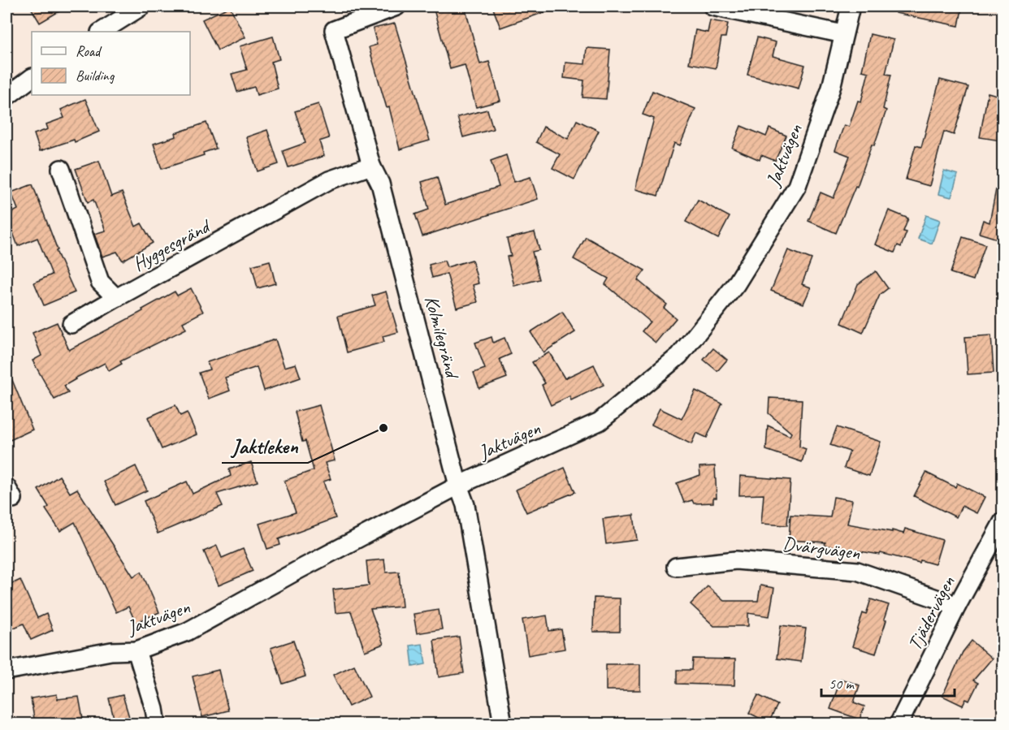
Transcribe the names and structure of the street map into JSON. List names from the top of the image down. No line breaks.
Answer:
{"streets":{"street":["Jaktvägen","Hyggesgränd","Kolmilegränd","Dvärgvägen","Tjädervägen"]},"crossings":[["Jaktvägen","Kolmilegränd"],["Hyggesgränd","Kolmilegränd"],["Dvärgvägen","Tjädervägen"]],"places":["Jaktleken"],"legend":["Road","Building"],"scale_bar":"50 m"}
